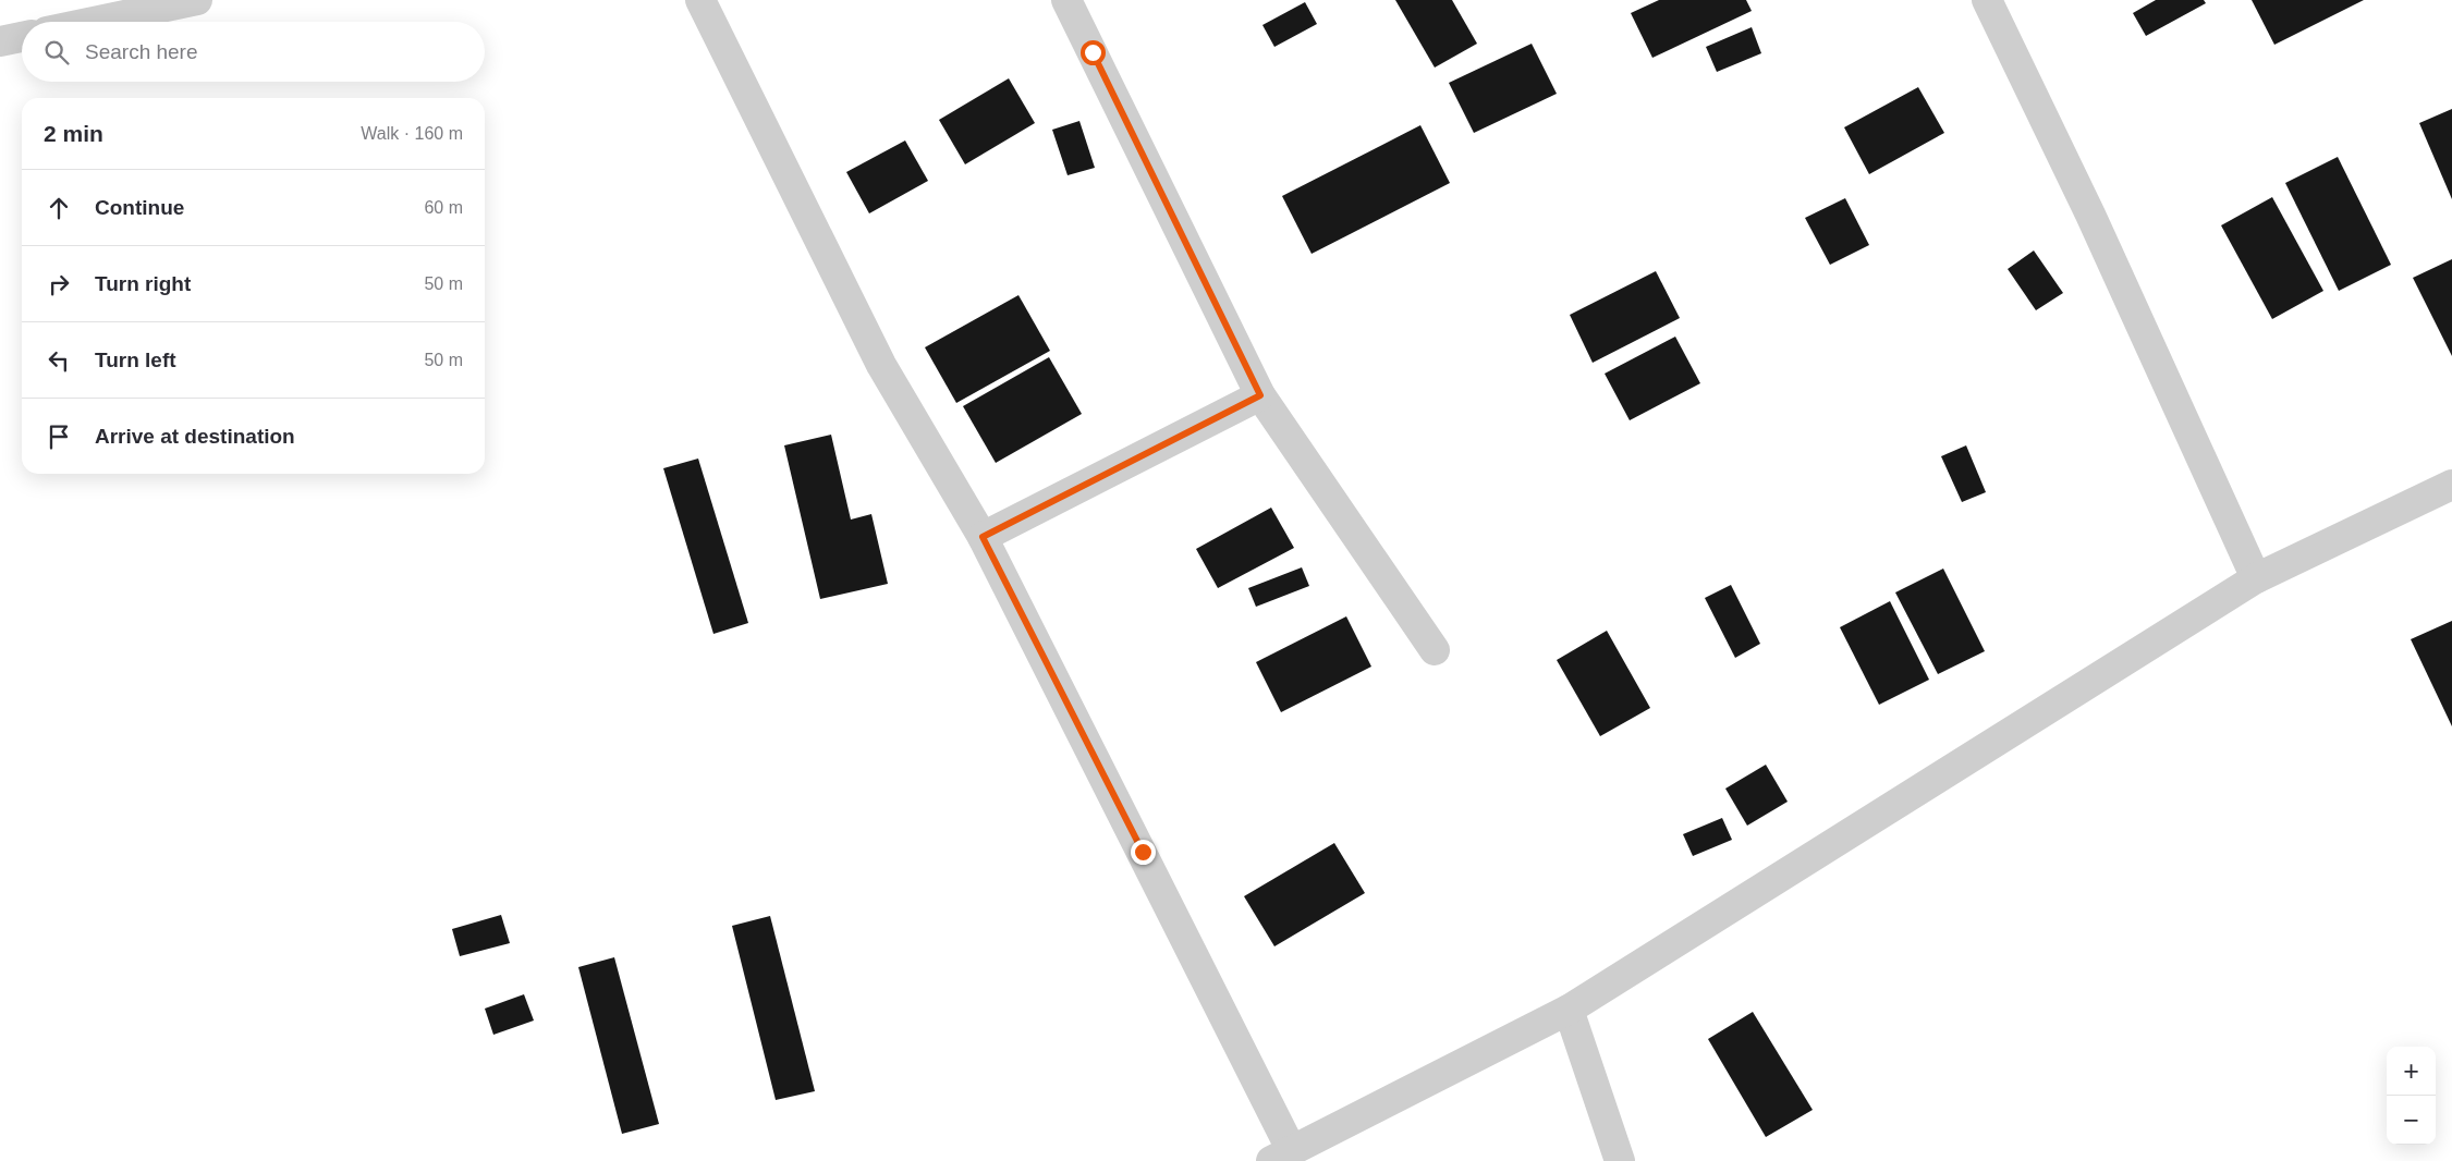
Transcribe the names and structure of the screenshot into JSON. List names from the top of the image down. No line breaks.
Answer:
{"page":{"search":"Search here","heading":["2 min","Walk · 160 m"],"list":[["Continue","60 m"],["Turn right","50 m"],["Turn left","50 m"],"Arrive at destination"],"map_buttons":["+","−"]}}
